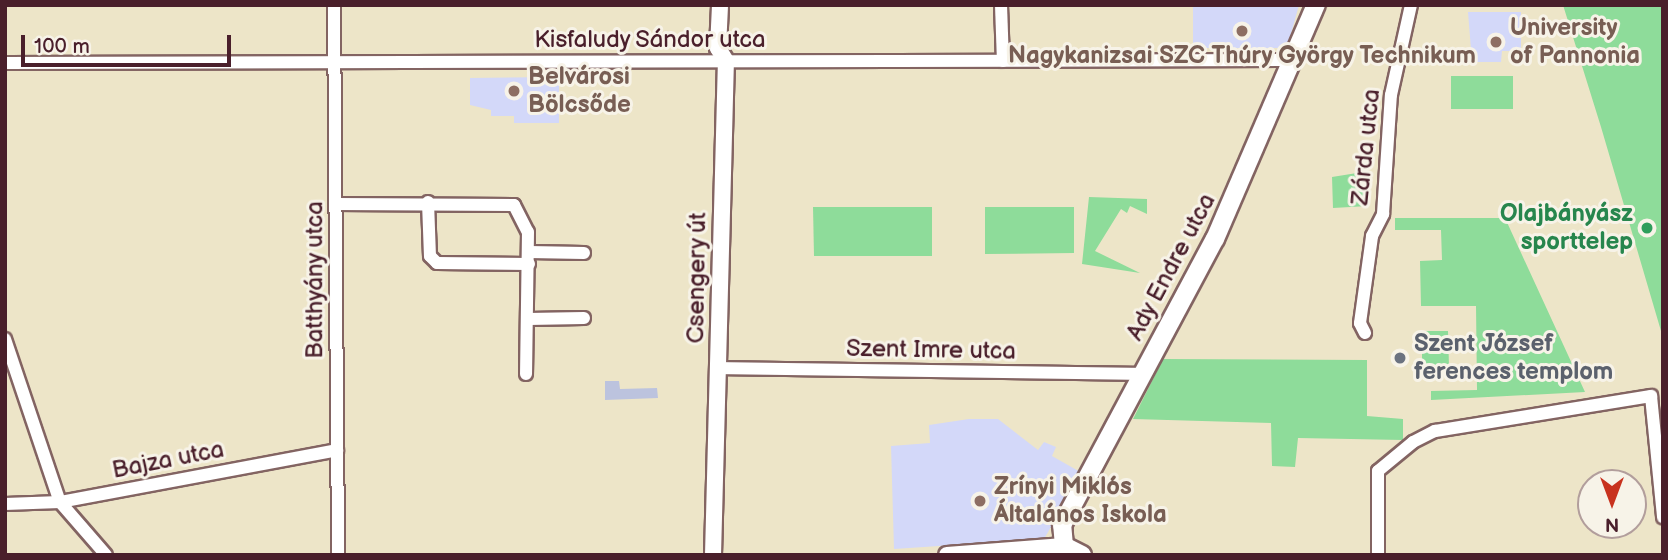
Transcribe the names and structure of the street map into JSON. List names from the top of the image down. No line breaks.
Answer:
{"streets":{"main road":["Ady Endre utca"],"street":["Kisfaludy Sándor utca","Zárda utca","Csengery út","Batthyány utca","Szent Imre utca","Bajza utca"]},"crossings":[["Kisfaludy Sándor utca","Ady Endre utca"],["Kisfaludy Sándor utca","Csengery út"],["Kisfaludy Sándor utca","Batthyány utca"],["Ady Endre utca","Szent Imre utca"],["Csengery út","Szent Imre utca"],["Batthyány utca","Bajza utca"]],"places":["Nagykanizsai SZC Thúry György Technikum","University of Pannonia","Belvárosi Bölcsőde","Olajbányász sporttelep","Szent József ferences templom","Zrínyi Miklós Általános Iskola"],"scale_bar":"100 m","north":"bottom"}
